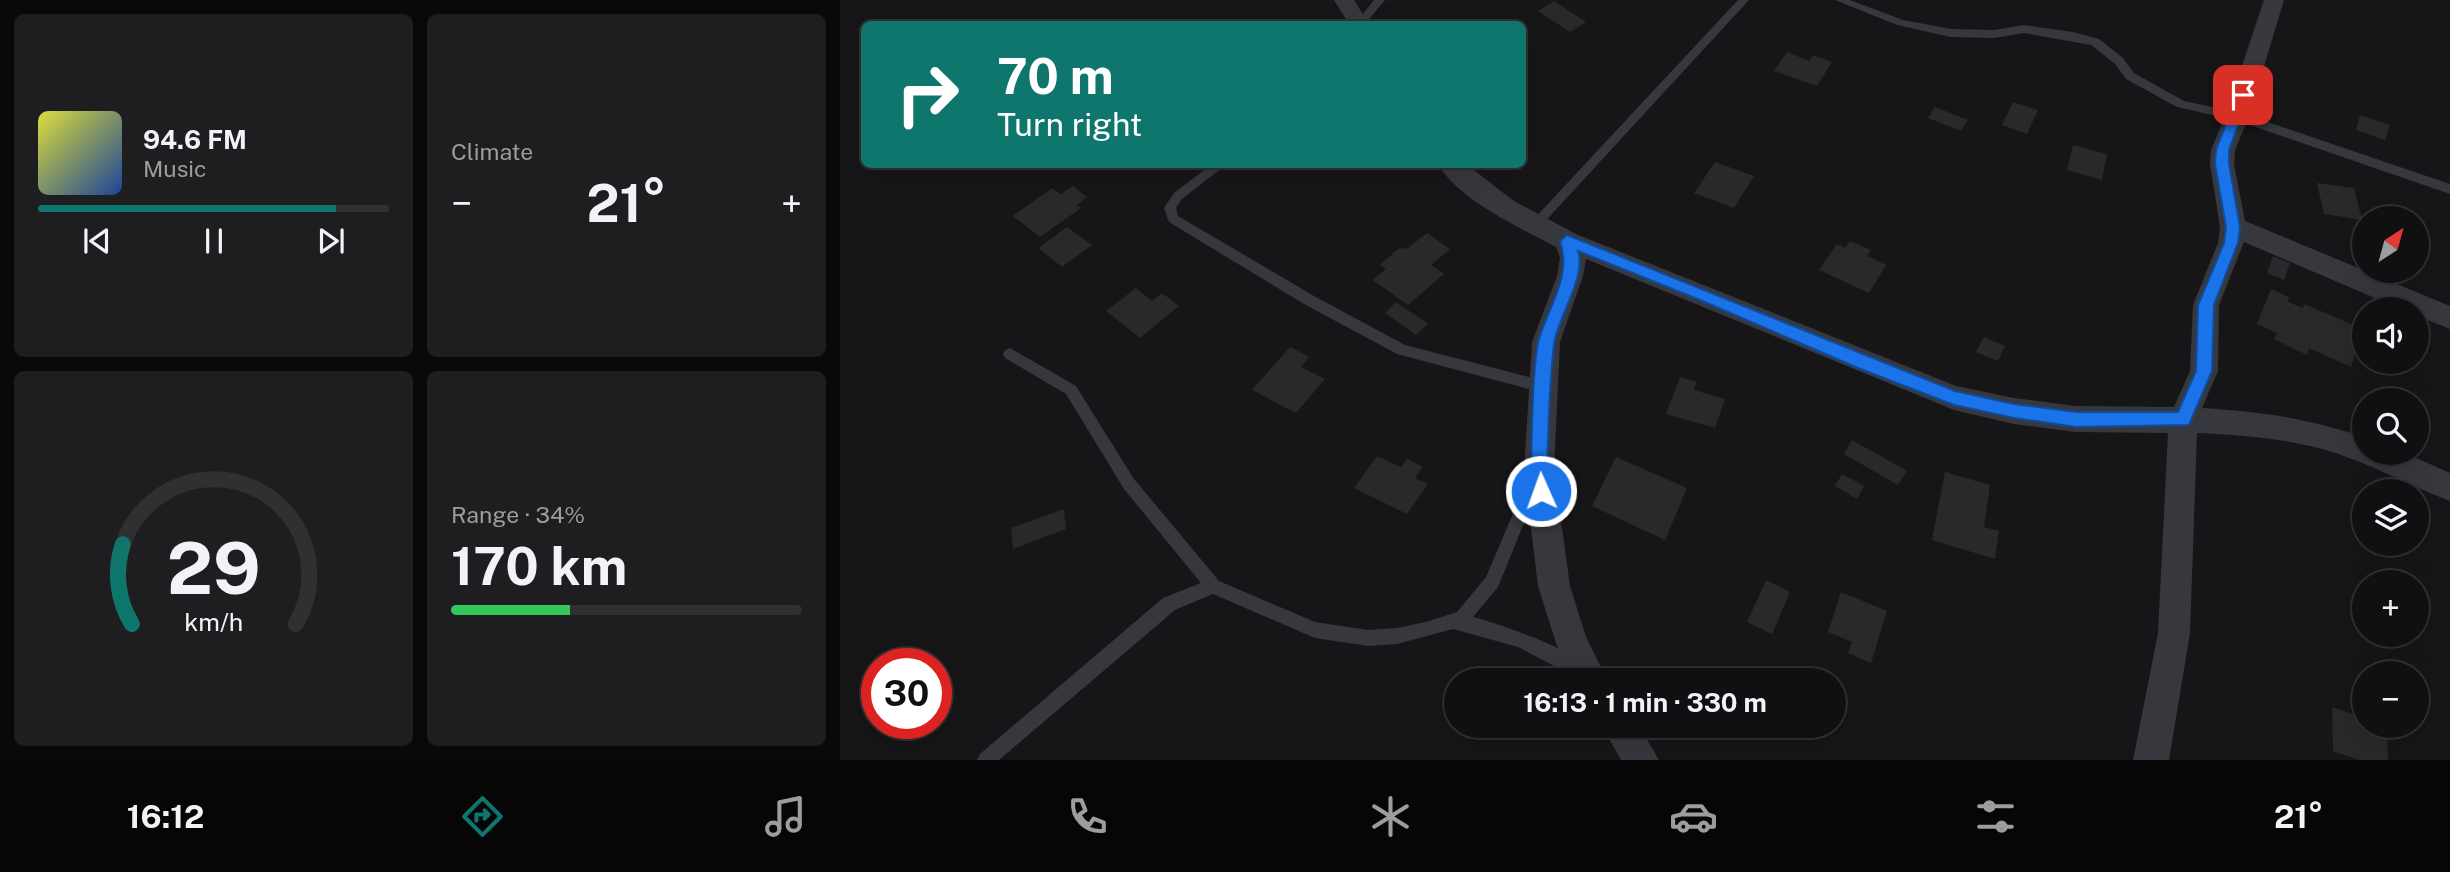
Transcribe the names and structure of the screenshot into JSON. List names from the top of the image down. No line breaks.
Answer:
{"north":"top right","page":{"tile":["Climate",["Range · 34%","170 km"]],"turn":["70 m","Turn right"],"song":["94.6 FM","Music"],"heat":["−","21°","+"],"map_buttons":["+","−"],"limit":"30","trip":"16:13 · 1 min · 330 m","tabs":["16:12","21°"],"gauge":["29","km/h"]}}
